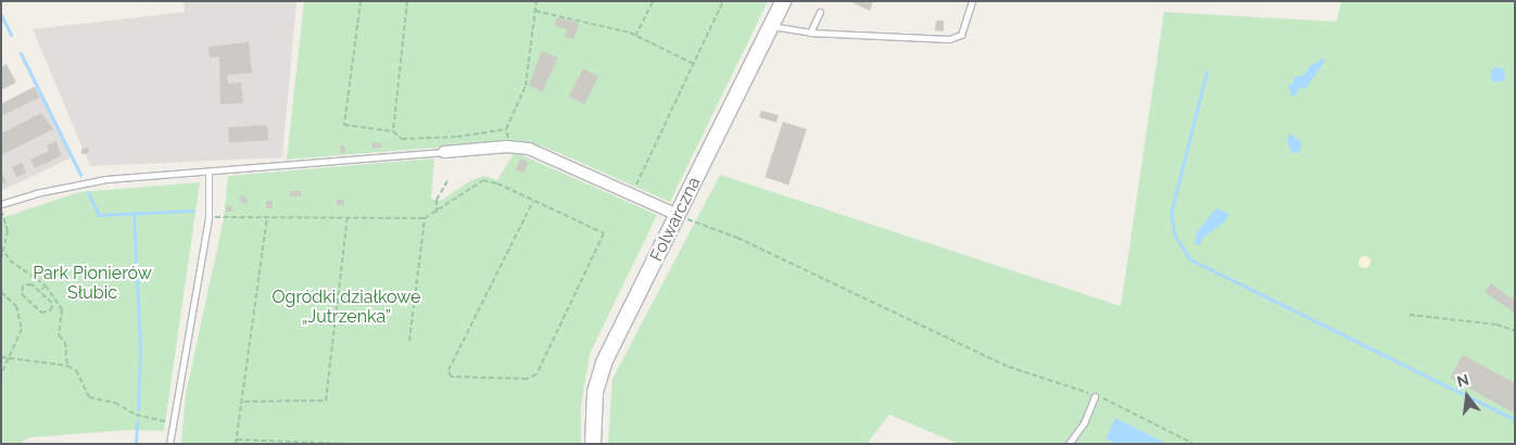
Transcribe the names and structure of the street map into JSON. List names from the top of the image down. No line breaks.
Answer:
{"streets":{"street":["Folwarczna"]},"parks":["Park Pionierów Słubic","Ogródki działkowe „Jutrzenka”"],"north":"top"}
